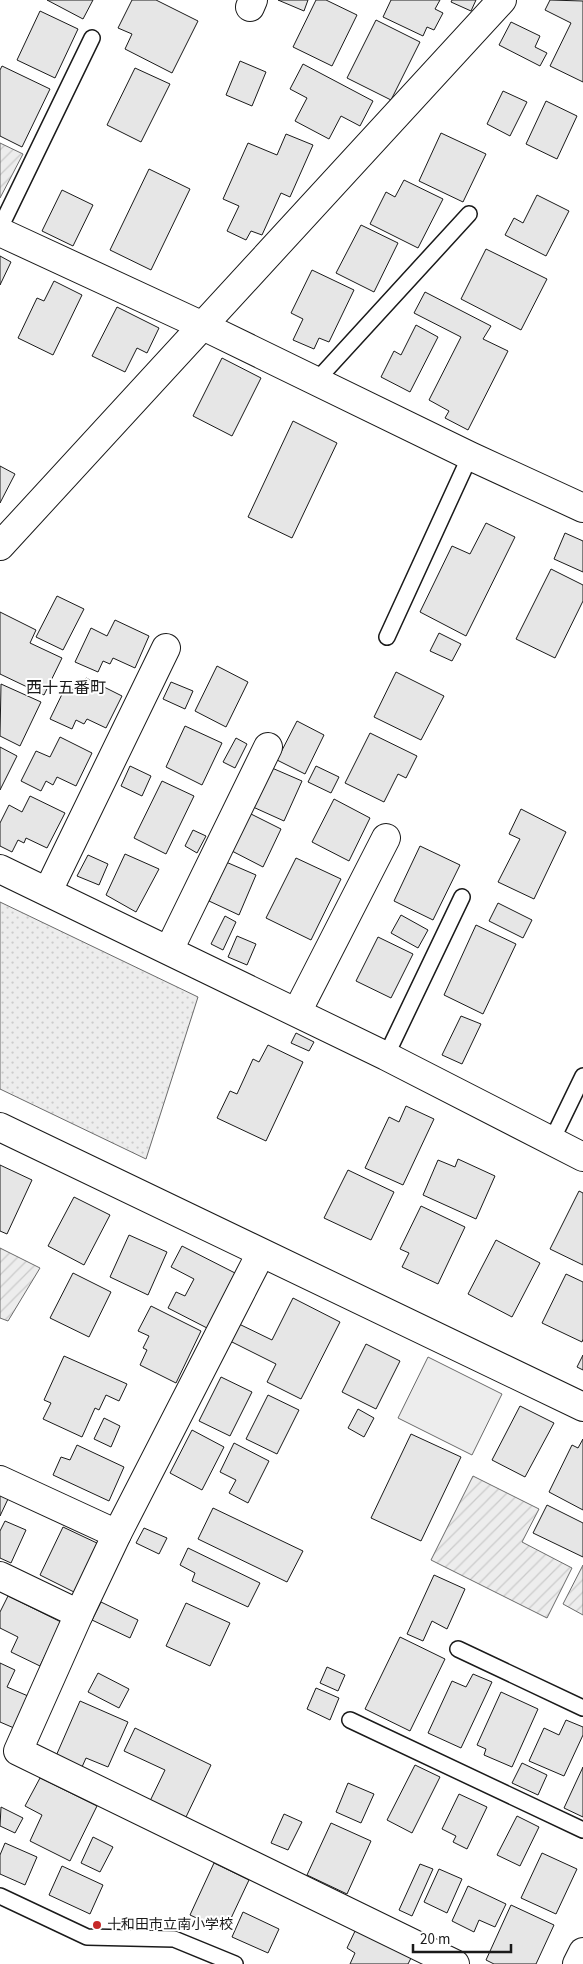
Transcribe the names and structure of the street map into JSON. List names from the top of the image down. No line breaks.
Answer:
{"districts":["西十五番町"],"places":["十和田市立南小学校"],"scale_bar":"20 m"}
